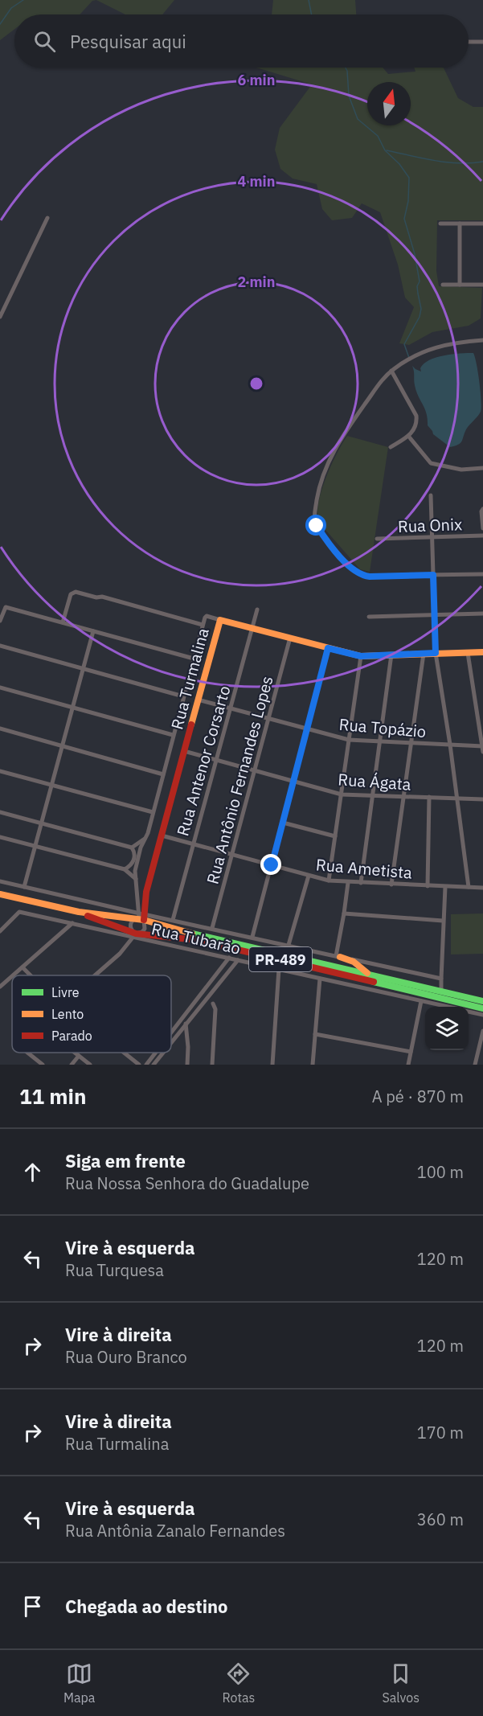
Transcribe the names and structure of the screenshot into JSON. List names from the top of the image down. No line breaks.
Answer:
{"streets":{"main road":["Rua Turmalina","PR-489"],"street":["Rua Onix","Rua Topázio","Rua Antenor Corsarto","Rua Antônio Fernandes Lopes","Rua Ágata","Rua Ametista","Rua Tubarão"]},"crossings":[["Rua Turmalina","Rua Topázio"],["Rua Turmalina","Rua Antenor Corsarto"],["Rua Turmalina","Rua Antônio Fernandes Lopes"],["Rua Turmalina","Rua Ágata"],["Rua Turmalina","Rua Ametista"],["Rua Turmalina","PR-489"],["Rua Topázio","Rua Antenor Corsarto"],["Rua Topázio","Rua Antônio Fernandes Lopes"],["Rua Antenor Corsarto","Rua Ágata"],["Rua Antenor Corsarto","Rua Ametista"],["Rua Antônio Fernandes Lopes","Rua Ágata"],["Rua Antônio Fernandes Lopes","Rua Ametista"],["Rua Tubarão","PR-489"]],"legend":["Livre","Lento","Parado"],"north":"top","page":{"search":"Pesquisar aqui","heading":["11 min","A pé · 870 m"],"list":[["Siga em frente","Rua Nossa Senhora do Guadalupe","100 m"],["Vire à esquerda","Rua Turquesa","120 m"],["Vire à direita","Rua Ouro Branco","120 m"],["Vire à direita","Rua Turmalina","170 m"],["Vire à esquerda","Rua Antônia Zanalo Fernandes","360 m"],"Chegada ao destino"],"nav":["Mapa","Rotas","Salvos"]},"rings":["6 min","4 min","2 min"]}
